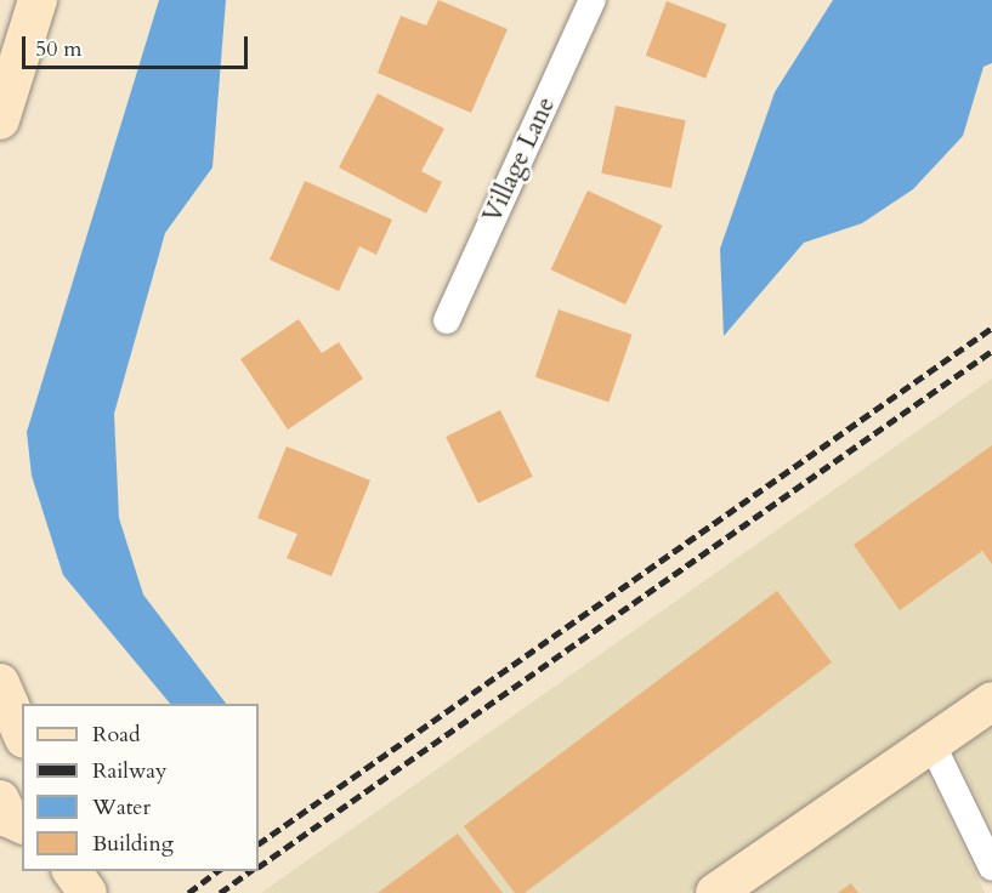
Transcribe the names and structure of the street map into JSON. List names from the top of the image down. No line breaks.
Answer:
{"streets":{"street":["Village Lane"]},"legend":["Road","Railway","Water","Building"],"scale_bar":"50 m"}
